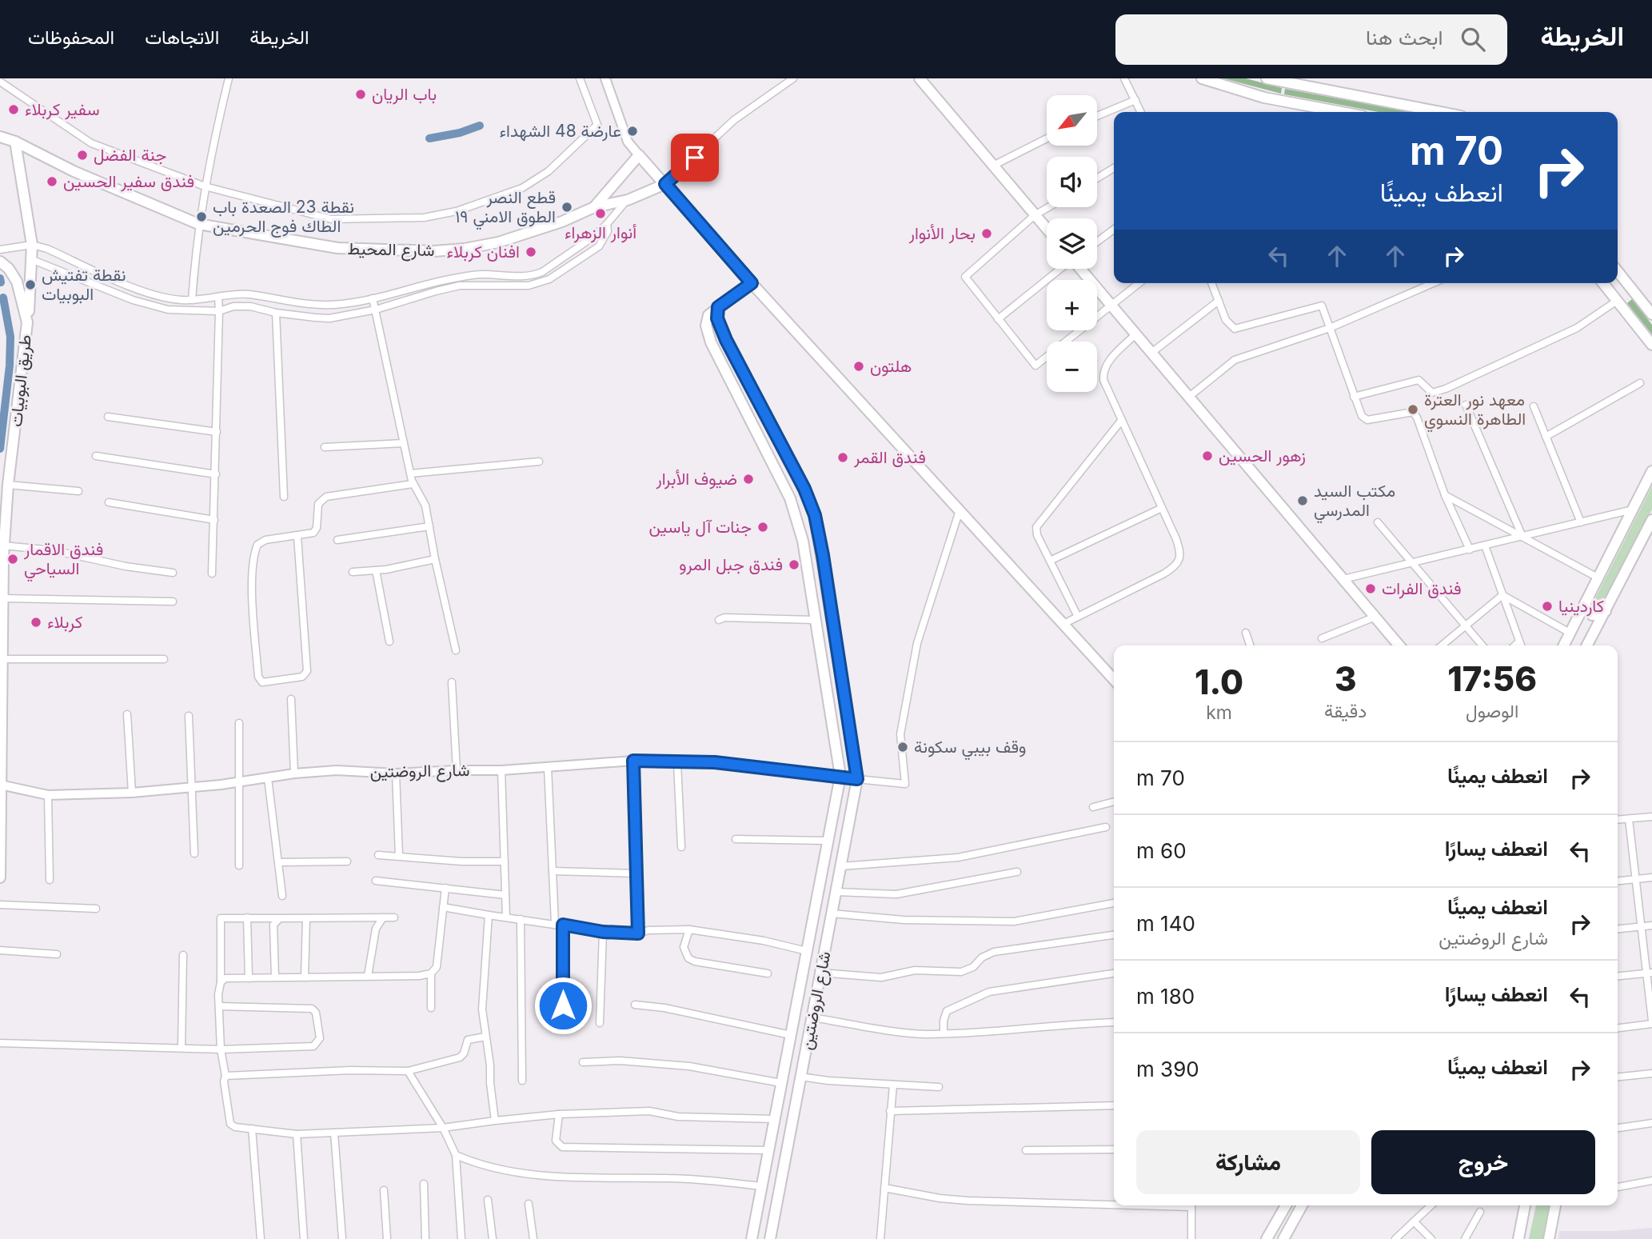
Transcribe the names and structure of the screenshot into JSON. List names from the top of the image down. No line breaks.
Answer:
{"streets":{"main road":["شارع المحيط","طريق البوبيات","شارع الروضتين"]},"crossings":[["طريق البوبيات","شارع الروضتين"]],"places":["باب الريان","سفير كربلاء","عارضة 48 الشهداء","جنة الفضل","فندق سفير الحسين","قطع النصر الطوق الامني ۱۹","أنوار الزهراء","نقطة 23 الصعدة باب الطاك فوج الحرمين","بحار الأنوار","افنان كربلاء","نقطة تفتيش البوبيات","هلتون","معهد نور العترة الطاهرة النسوي","زهور الحسين","فندق القمر","ضيوف الأبرار","مكتب السيد المدرسي","جنات آل ياسين","فندق الاقمار السياحي","فندق جبل المرو","فندق الفرات","كاردينيا","كربلاء","وقف بيبي سكونة"],"north":"bottom left","page":{"header":"الخريطة","search":"ابحث هنا","nav":["الخريطة","الاتجاهات","المحفوظات"],"map_buttons":["+","−"],"turn":["70 m","انعطف يمينًا"],"eta":["17:56","الوصول","3","دقيقة","1.0","km"],"list":[{"name":"انعطف يمينًا","value":"70 m"},{"name":"انعطف يسارًا","value":"60 m"},{"name":"انعطف يمينًا","note":"شارع الروضتين","value":"140 m"},{"name":"انعطف يسارًا","value":"180 m"},{"name":"انعطف يمينًا","value":"390 m"}],"buttons":["خروج","مشاركة"]}}
